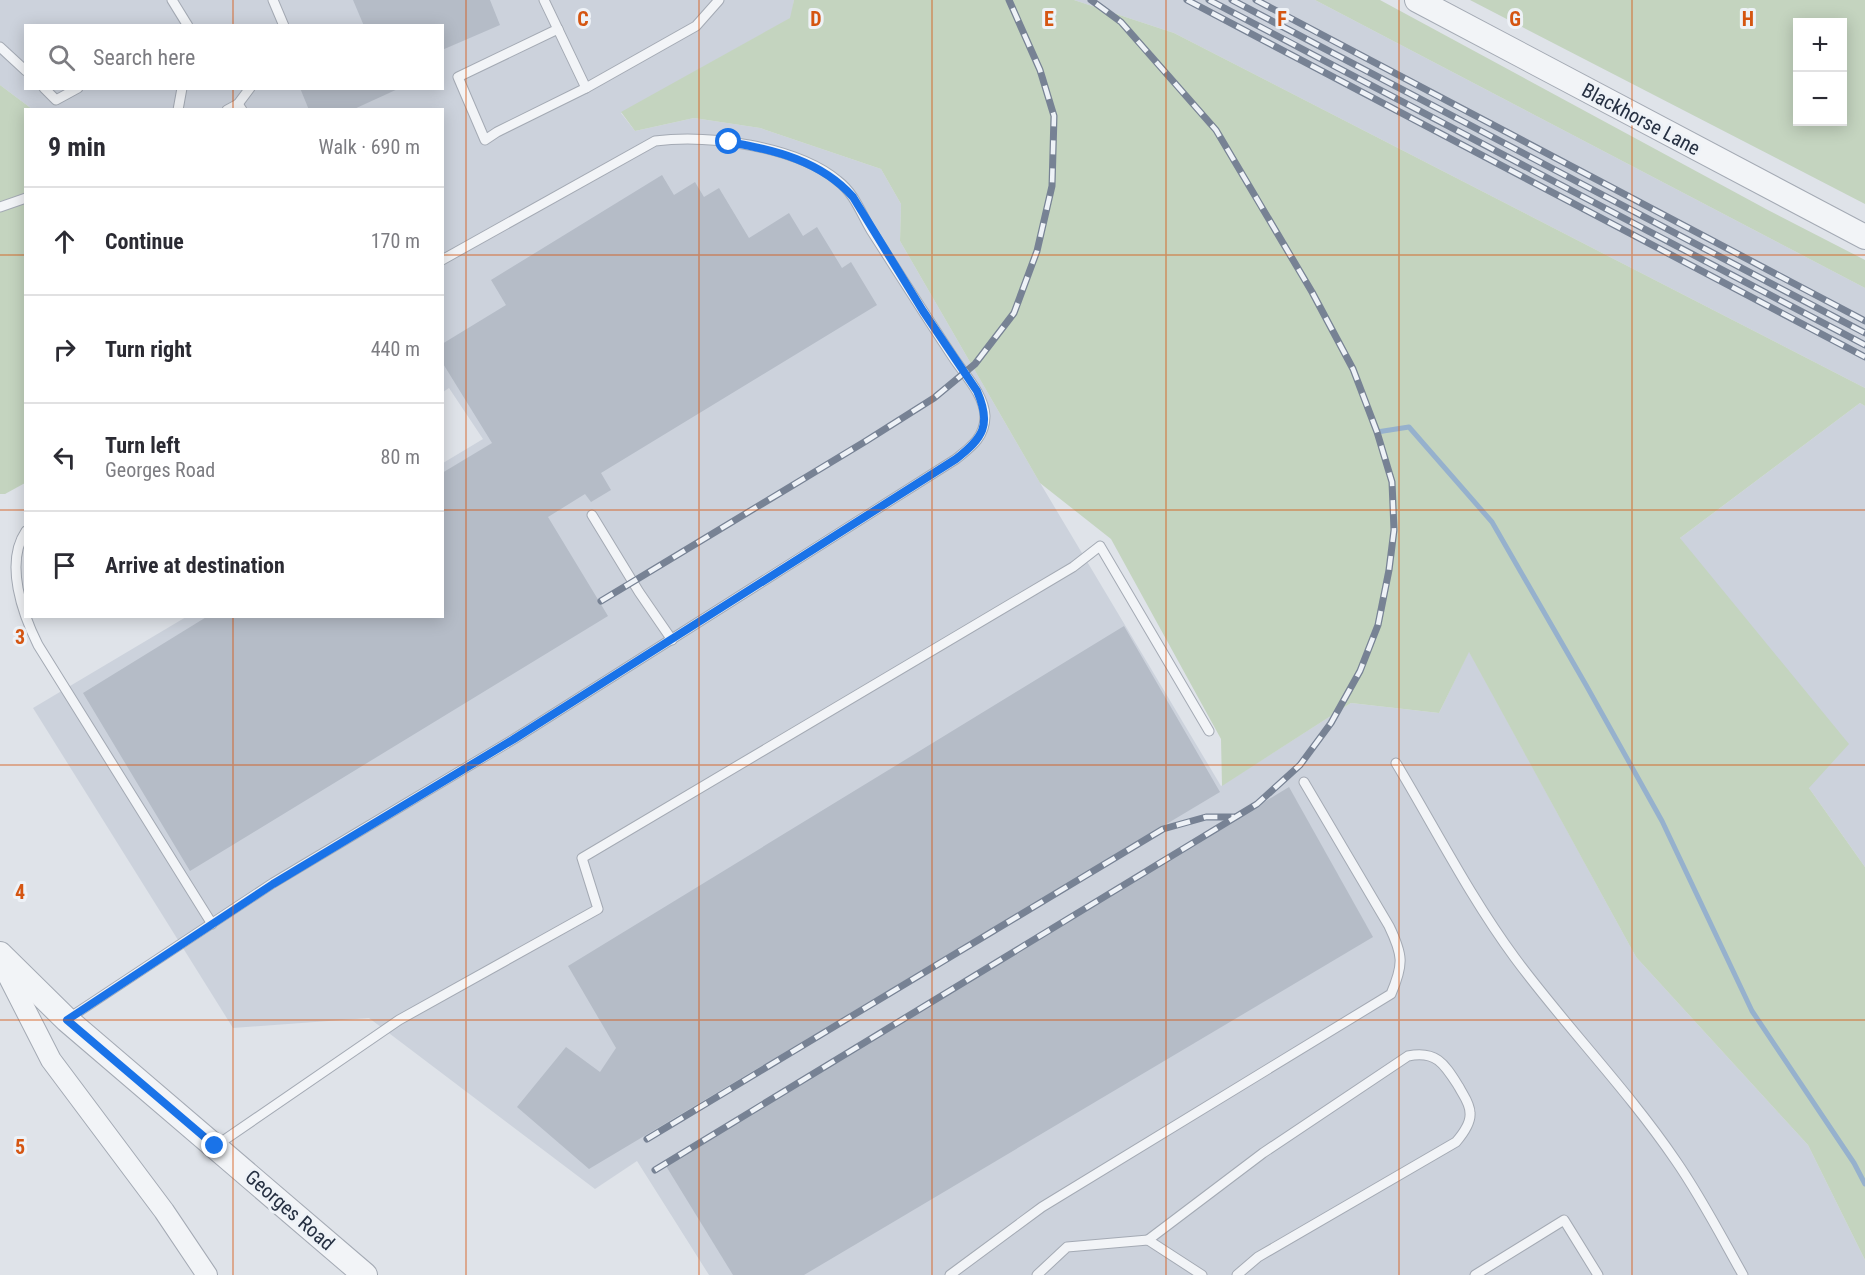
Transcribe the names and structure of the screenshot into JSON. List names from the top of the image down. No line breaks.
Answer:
{"streets":{"street":["Blackhorse Lane","Georges Road"]},"page":{"map_buttons":["+","−"],"search":"Search here","heading":["9 min","Walk · 690 m"],"list":[["Continue","170 m"],["Turn right","440 m"],["Turn left","Georges Road","80 m"],"Arrive at destination"]},"grid":{"columns":["C","D","E","F","G","H"],"rows":["3","4","5"]}}
